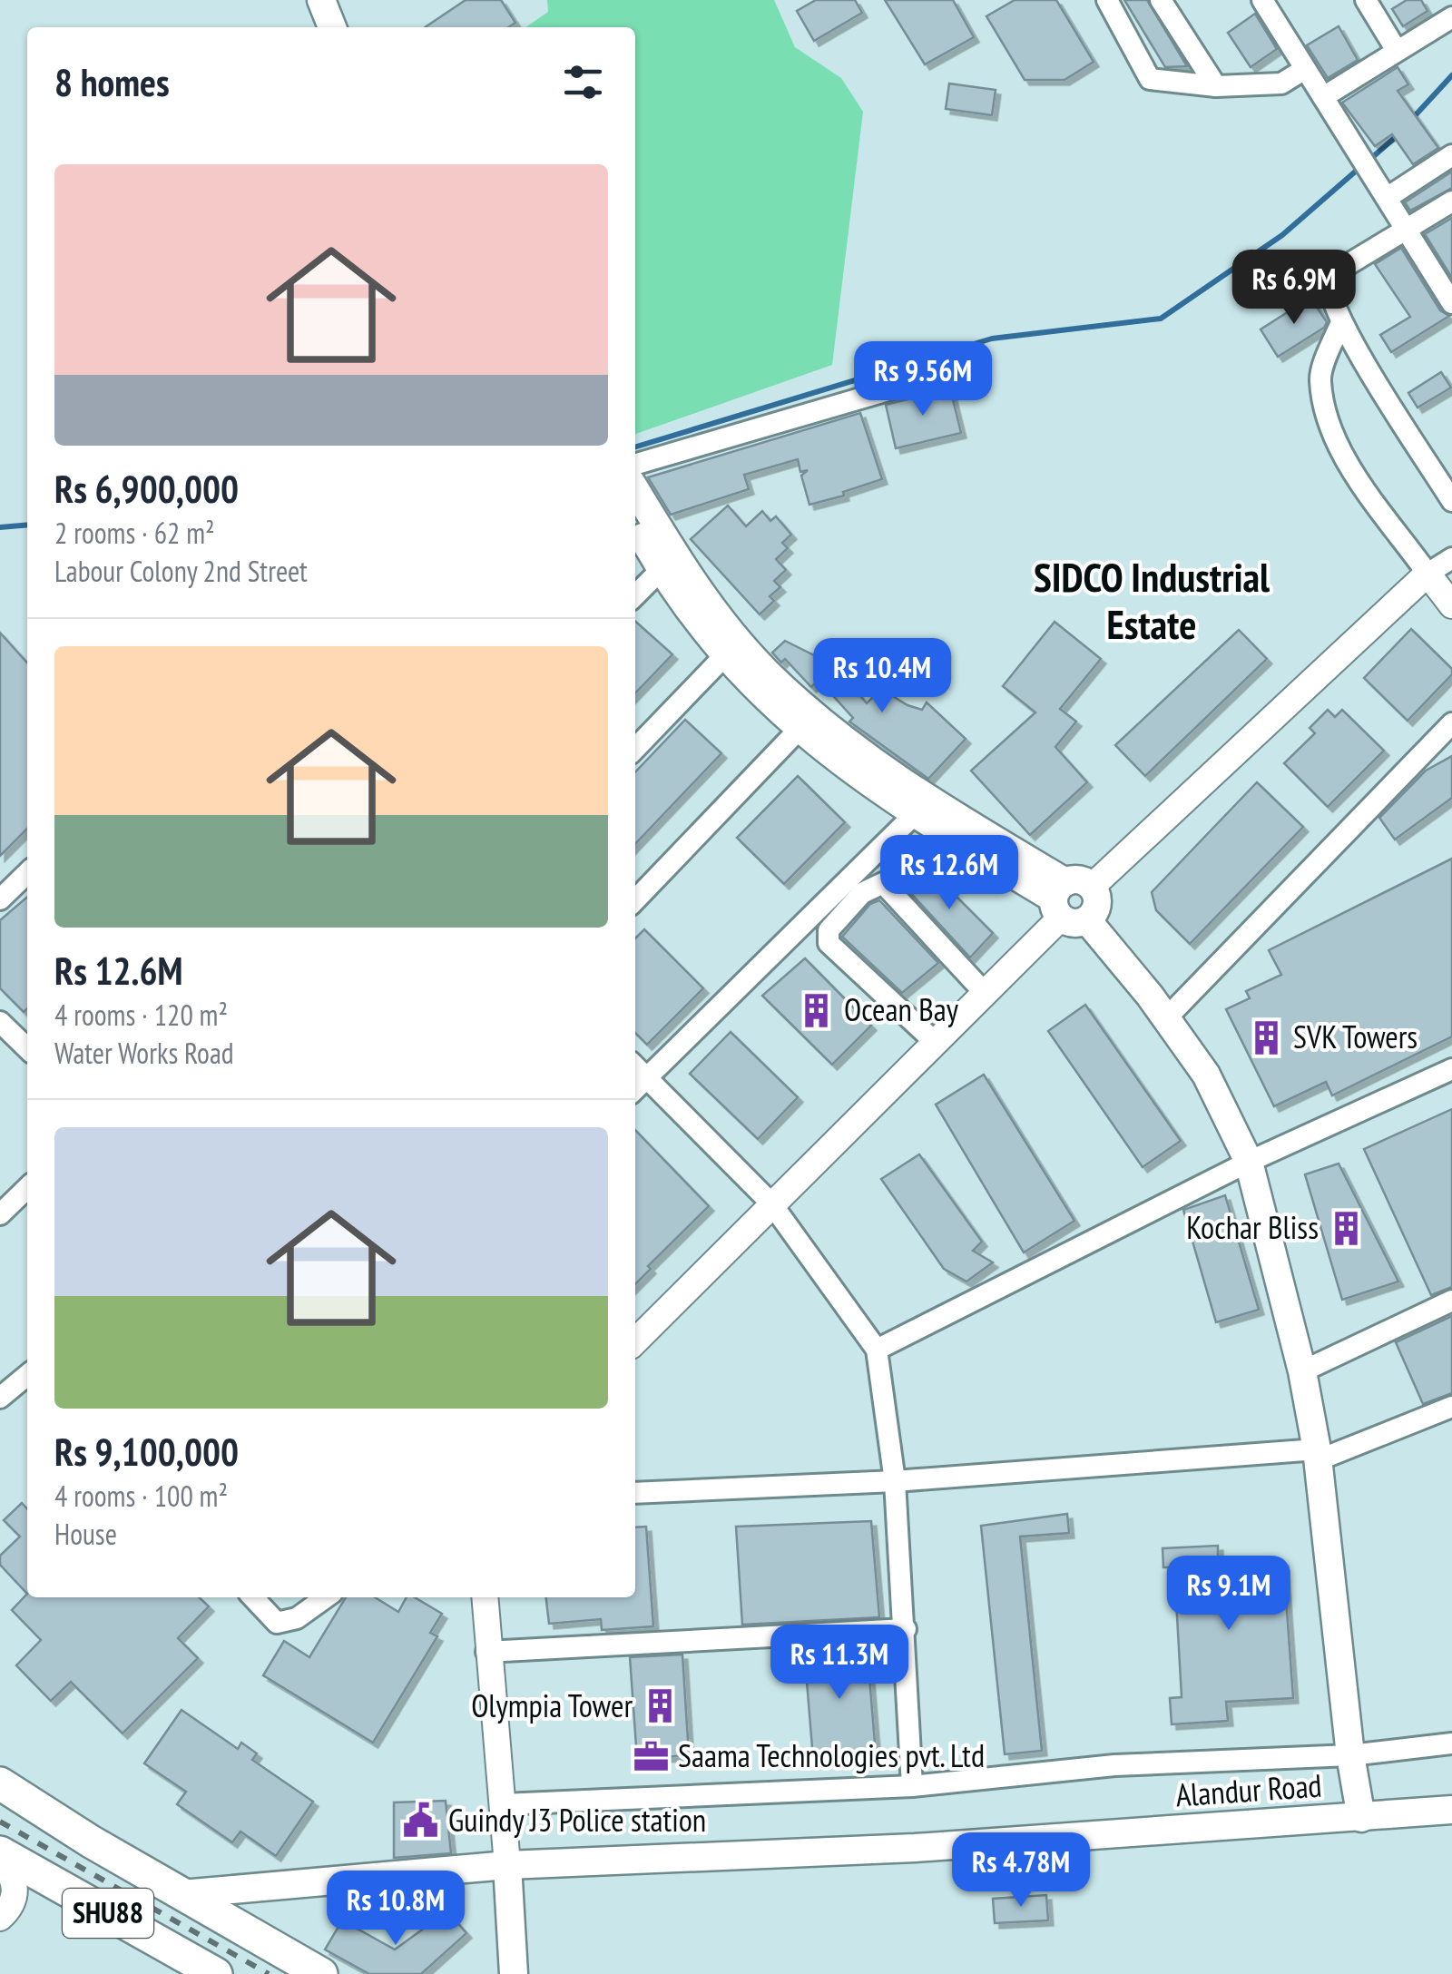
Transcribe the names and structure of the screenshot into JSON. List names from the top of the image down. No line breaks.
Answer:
{"streets":{"main road":["Alandur Road","SHU88"]},"crossings":[["Alandur Road","SHU88"]],"districts":["SIDCO Industrial Estate"],"places":{"building":["Ocean Bay","SVK Towers","Kochar Bliss","Olympia Tower"],"office":["Saama Technologies pvt. Ltd"],"public building":["Guindy J3 Police station"]},"page":{"heading":"8 homes","list":[{"name":"Rs 6,900,000","note":"2 rooms · 62 m² · Labour Colony 2nd Street"},{"name":"Rs 12.6M","note":"4 rooms · 120 m² · Water Works Road"},{"name":"Rs 9,100,000","note":"4 rooms · 100 m² · House"}],"price":["Rs 6.9M","Rs 9.56M","Rs 10.4M","Rs 12.6M","Rs 9.1M","Rs 11.3M","Rs 4.78M","Rs 10.8M"]}}
